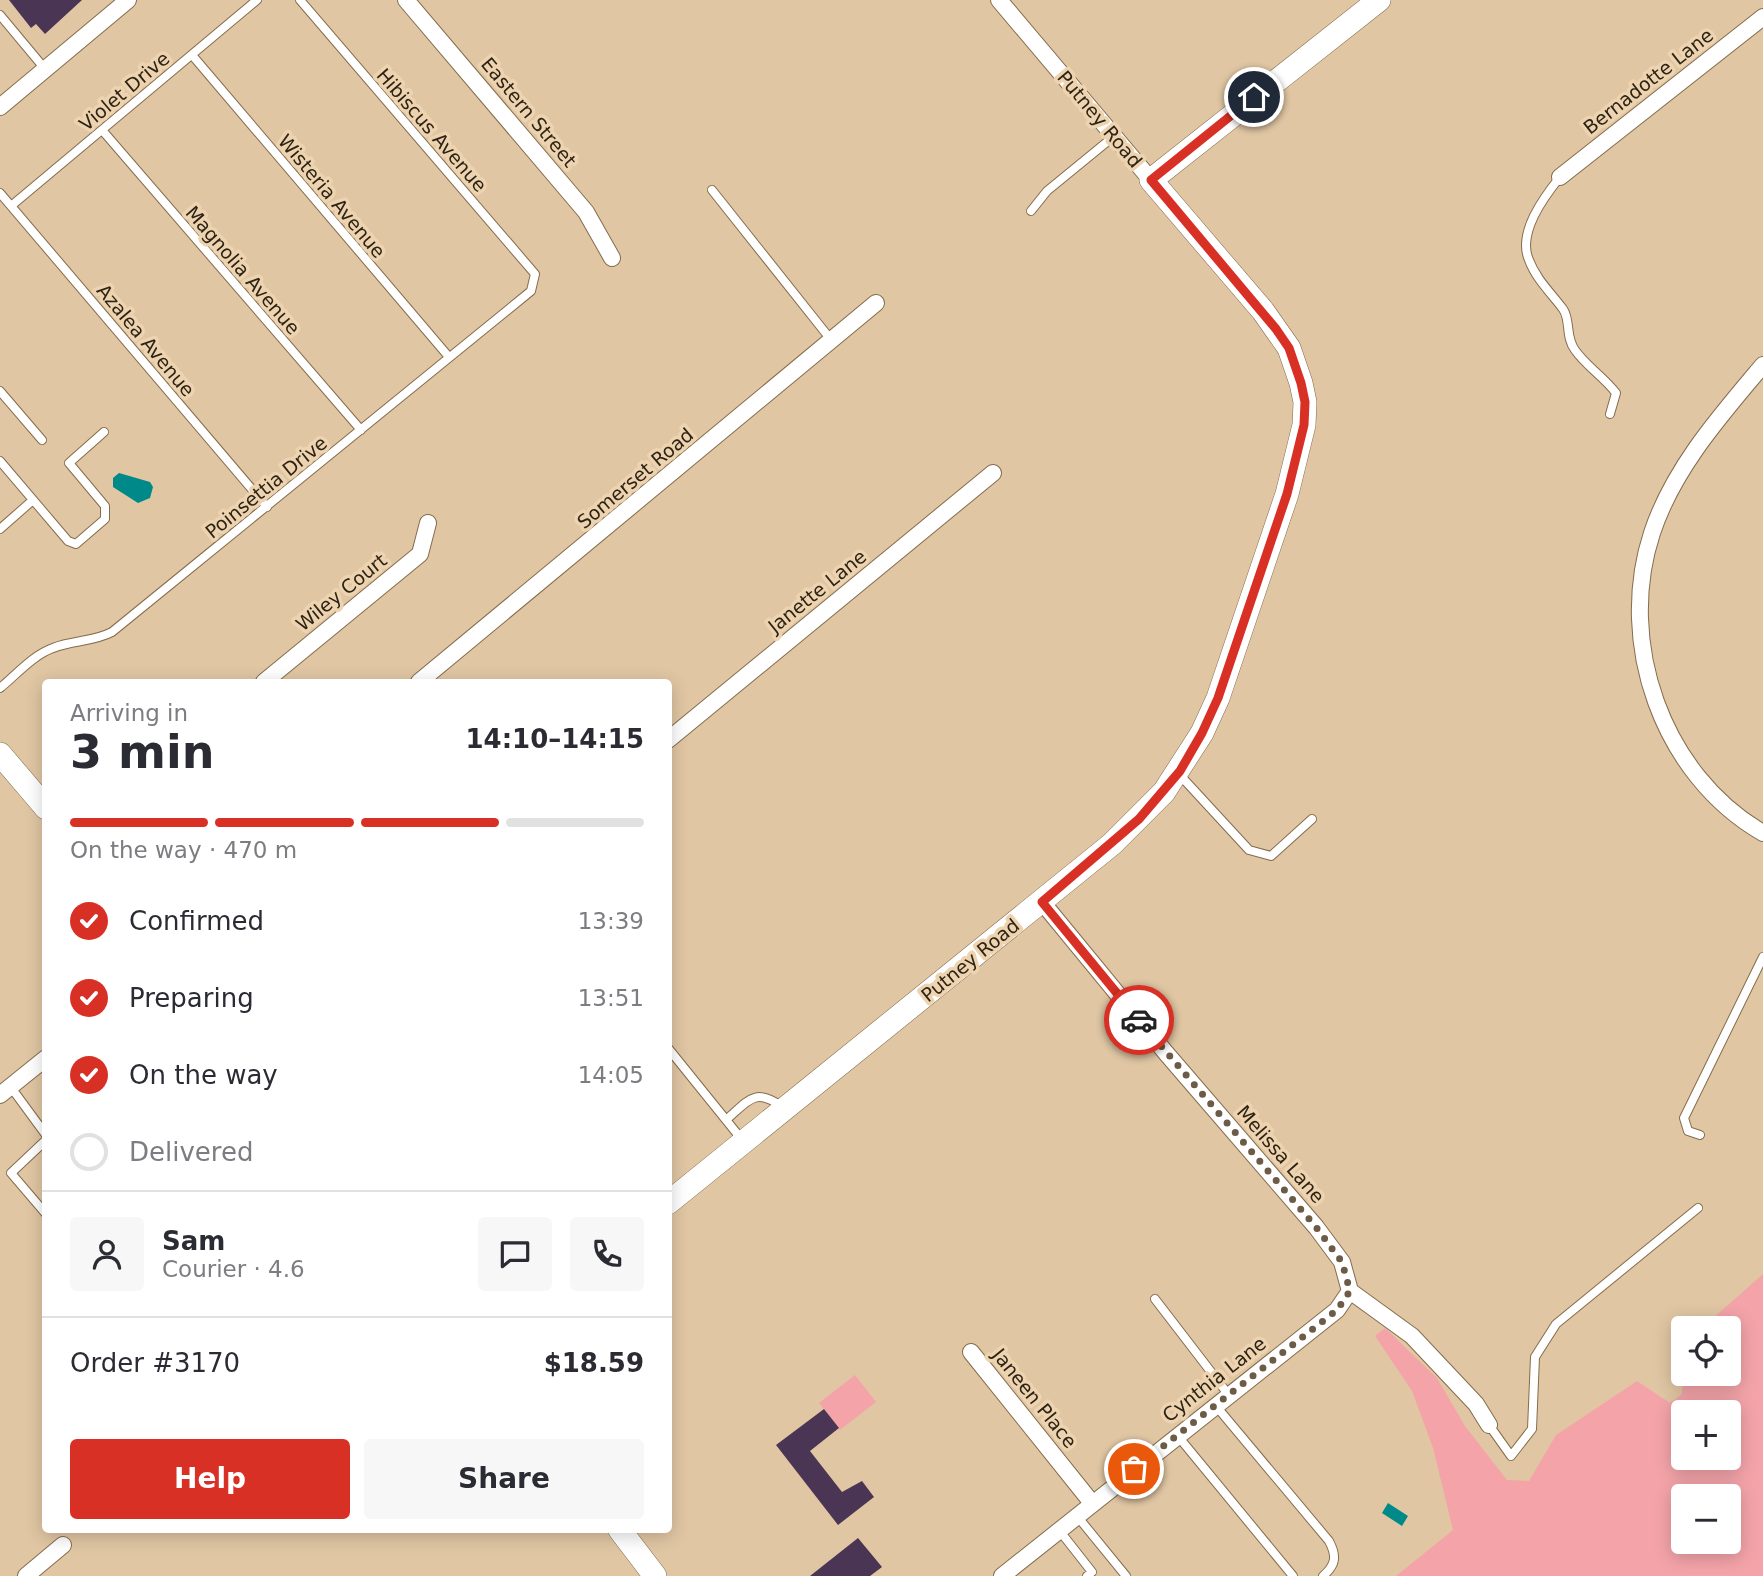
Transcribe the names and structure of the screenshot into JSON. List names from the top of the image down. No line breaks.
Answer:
{"streets":{"street":["Bernadotte Lane","Eastern Street","Putney Road","Somerset Road","Janette Lane","Wiley Court","Melissa Lane","Cynthia Lane","Janeen Place"],"lane":["Violet Drive","Hibiscus Avenue","Wisteria Avenue","Magnolia Avenue","Azalea Avenue","Poinsettia Drive"]},"crossings":[["Violet Drive","Wisteria Avenue"],["Violet Drive","Magnolia Avenue"],["Violet Drive","Azalea Avenue"],["Putney Road","Melissa Lane"],["Hibiscus Avenue","Poinsettia Drive"],["Wisteria Avenue","Poinsettia Drive"],["Magnolia Avenue","Poinsettia Drive"],["Azalea Avenue","Poinsettia Drive"],["Melissa Lane","Cynthia Lane"],["Cynthia Lane","Janeen Place"]],"page":{"heading":["3 min","Arriving in","14:10–14:15"],"panel":["Sam","Courier · 4.6","Order #3170","$18.59"],"bar":"On the way · 470 m","list":[["Confirmed","13:39"],["Preparing","13:51"],["On the way","14:05"],"Delivered"],"map_buttons":["+","−"],"buttons":["Help","Share"]}}
